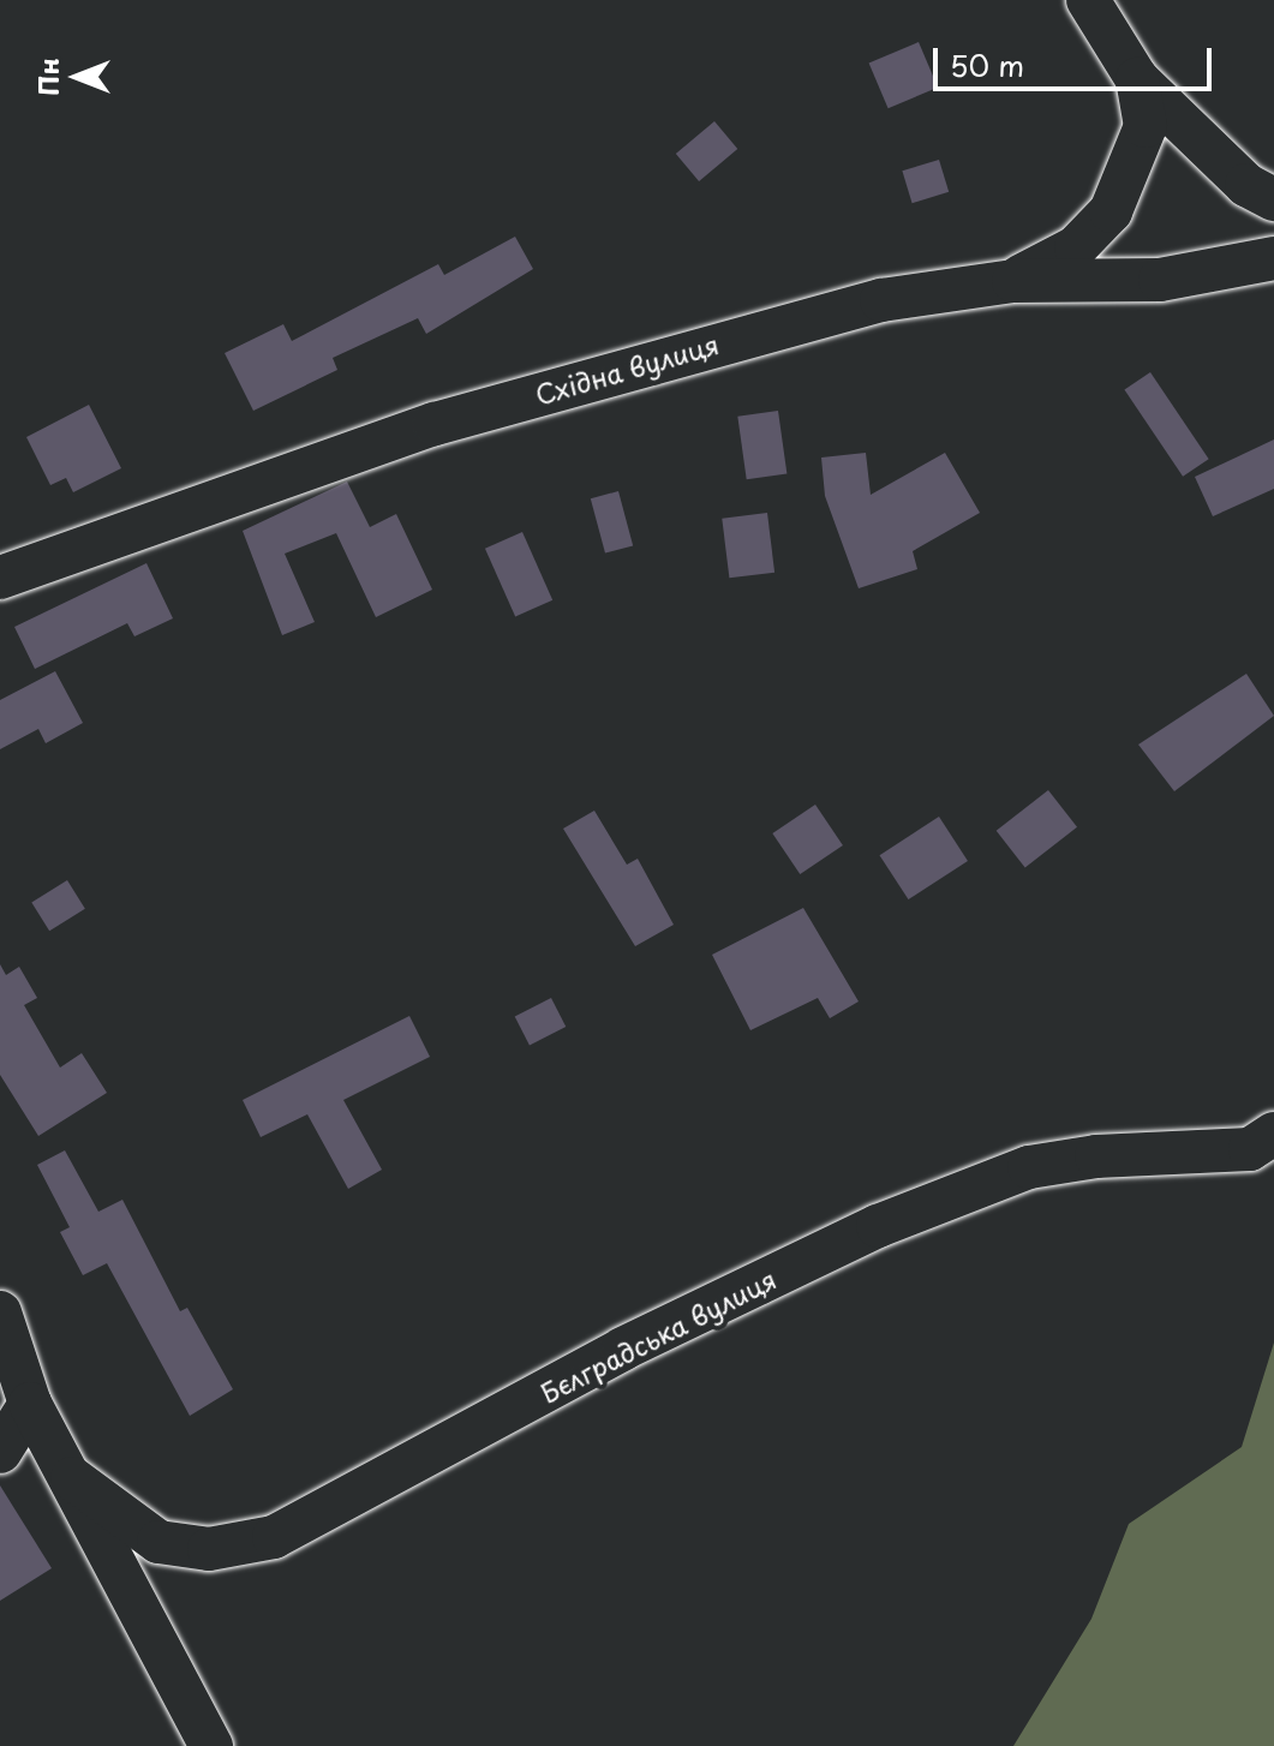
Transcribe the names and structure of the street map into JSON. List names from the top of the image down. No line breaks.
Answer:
{"streets":{"street":["Східна вулиця","Бєлградська вулиця"]},"scale_bar":"50 m","north":"left"}
